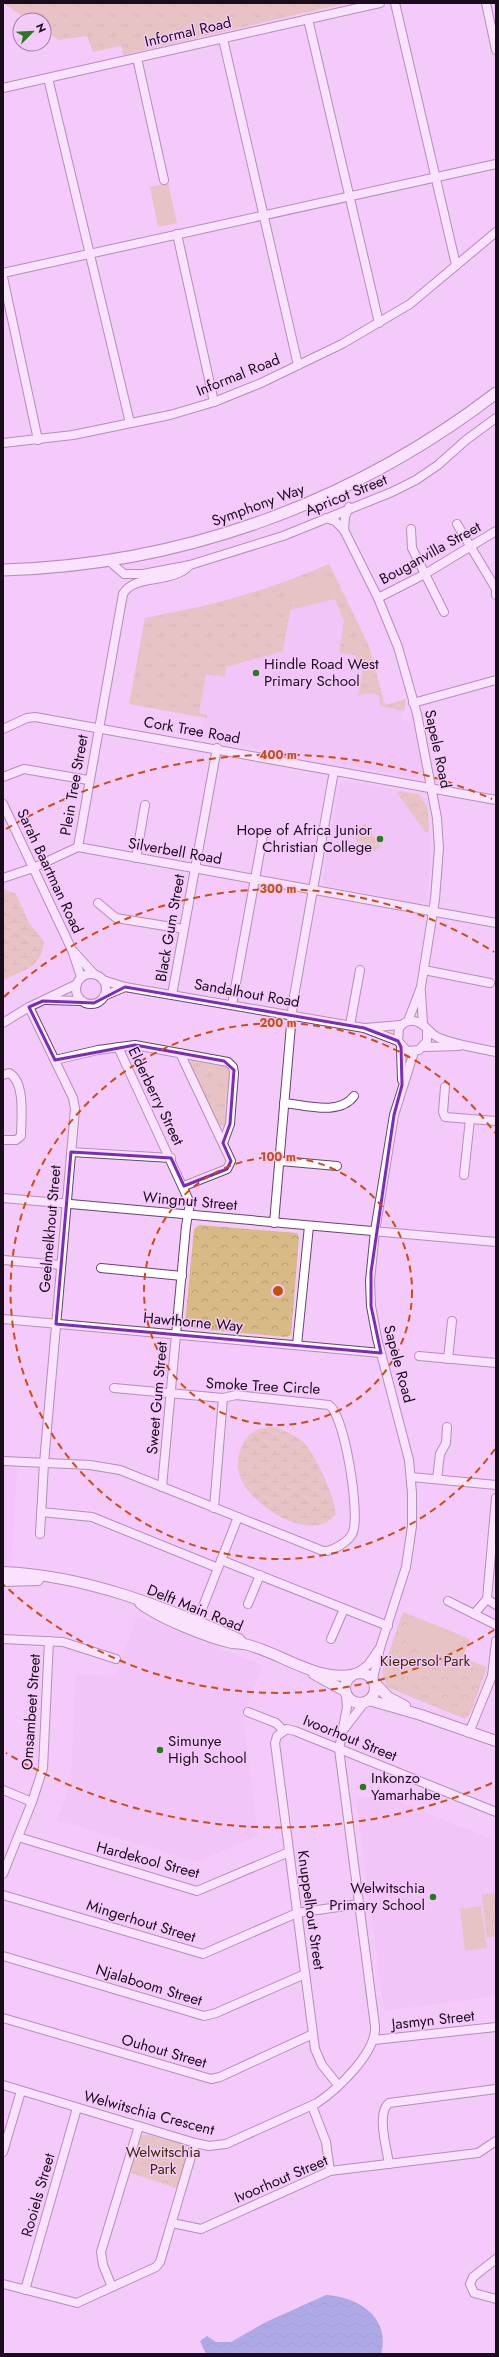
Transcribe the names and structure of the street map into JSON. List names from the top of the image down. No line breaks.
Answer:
{"streets":{"main road":["Symphony Way"],"street":["Informal Road","Apricot Street","Bouganvilla Street","Cork Tree Road","Sapele Road","Plein Tree Street","Silverbell Road","Sarah Baartman Road","Black Gum Street","Sandalhout Road","Elderberry Street","Wingnut Street","Geelmelkhout Street","Hawthorne Way","Smoke Tree Circle","Sweet Gum Street","Delft Main Road","Omsambeet Street","Ivoorhout Street","Hardekool Street","Knuppelhout Street","Mingerhout Street","Njalaboom Street","Jasmyn Street","Ouhout Street","Welwitschia Crescent","Rooiels Street"]},"crossings":[["Apricot Street","Symphony Way"],["Apricot Street","Cork Tree Road"],["Apricot Street","Sapele Road"],["Apricot Street","Plein Tree Street"],["Bouganvilla Street","Sapele Road"],["Cork Tree Road","Sapele Road"],["Cork Tree Road","Plein Tree Street"],["Cork Tree Road","Black Gum Street"],["Sapele Road","Silverbell Road"],["Sapele Road","Sandalhout Road"],["Sapele Road","Wingnut Street"],["Sapele Road","Hawthorne Way"],["Sapele Road","Delft Main Road"],["Sapele Road","Welwitschia Crescent"],["Plein Tree Street","Silverbell Road"],["Silverbell Road","Black Gum Street"],["Sarah Baartman Road","Sandalhout Road"],["Black Gum Street","Sandalhout Road"],["Elderberry Street","Wingnut Street"],["Elderberry Street","Geelmelkhout Street"],["Elderberry Street","Sweet Gum Street"],["Wingnut Street","Geelmelkhout Street"],["Wingnut Street","Sweet Gum Street"],["Geelmelkhout Street","Hawthorne Way"],["Geelmelkhout Street","Smoke Tree Circle"],["Hawthorne Way","Sweet Gum Street"],["Smoke Tree Circle","Sweet Gum Street"],["Delft Main Road","Welwitschia Crescent"],["Omsambeet Street","Hardekool Street"],["Ivoorhout Street","Knuppelhout Street"],["Ivoorhout Street","Welwitschia Crescent"],["Hardekool Street","Knuppelhout Street"],["Knuppelhout Street","Mingerhout Street"],["Knuppelhout Street","Njalaboom Street"],["Knuppelhout Street","Ouhout Street"],["Knuppelhout Street","Welwitschia Crescent"],["Mingerhout Street","Welwitschia Crescent"],["Jasmyn Street","Welwitschia Crescent"],["Welwitschia Crescent","Rooiels Street"]],"parks":["Kiepersol Park","Welwitschia Park"],"places":["Hindle Road West Primary School","Hope of Africa Junior Christian College","Simunye High School","Inkonzo Yamarhabe","Welwitschia Primary School"],"north":"top right","rings":["400 m","300 m","200 m","100 m"]}
